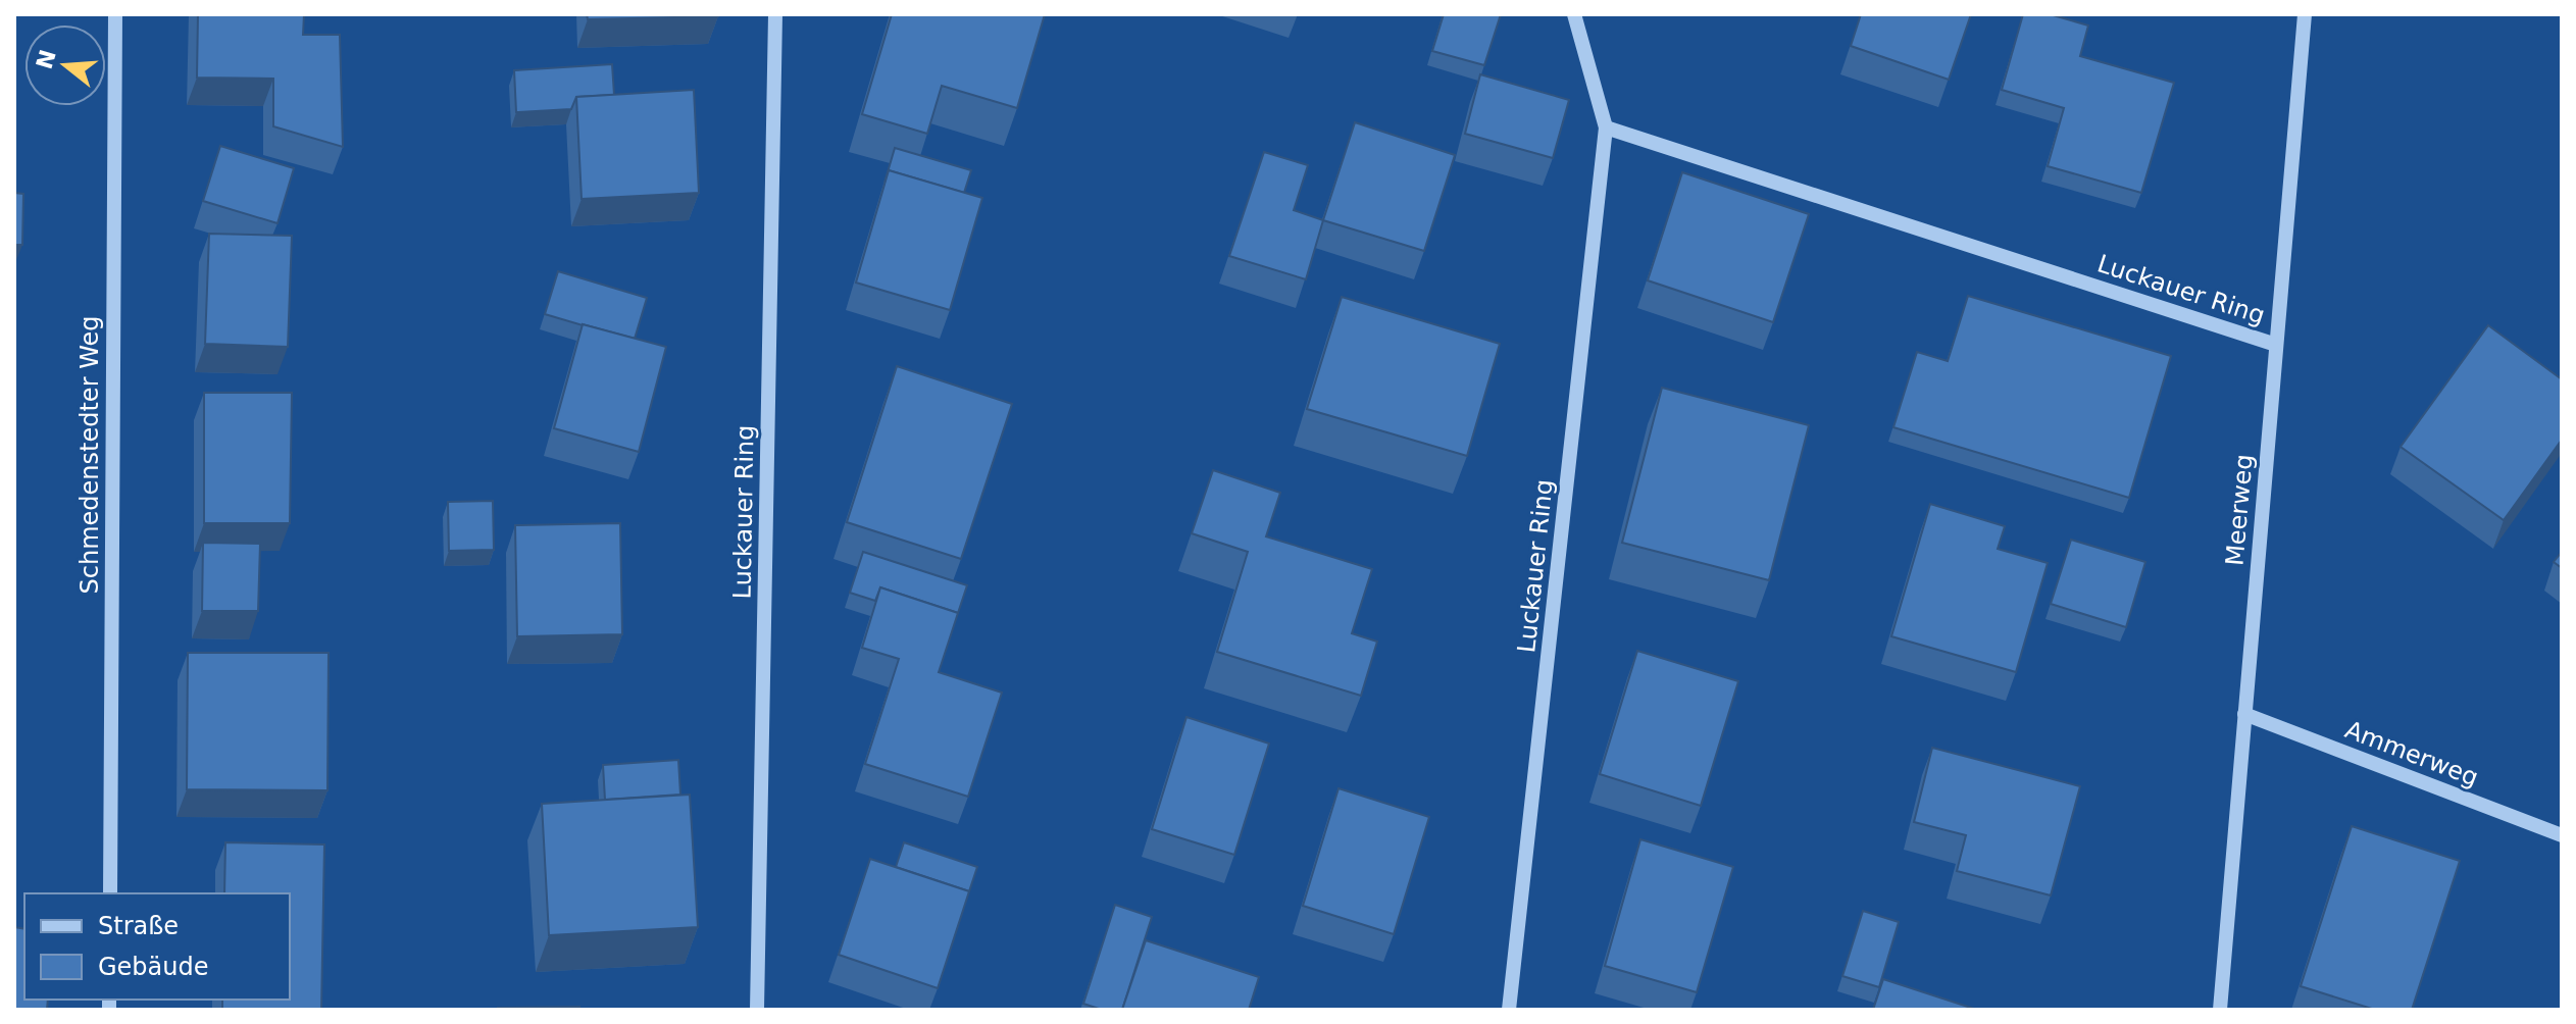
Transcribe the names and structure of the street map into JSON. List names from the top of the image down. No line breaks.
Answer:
{"streets":{"street":["Luckauer Ring","Schmedenstedter Weg","Meerweg","Ammerweg"]},"crossings":[["Luckauer Ring","Meerweg"],["Meerweg","Ammerweg"]],"legend":["Straße","Gebäude"],"north":"left"}
